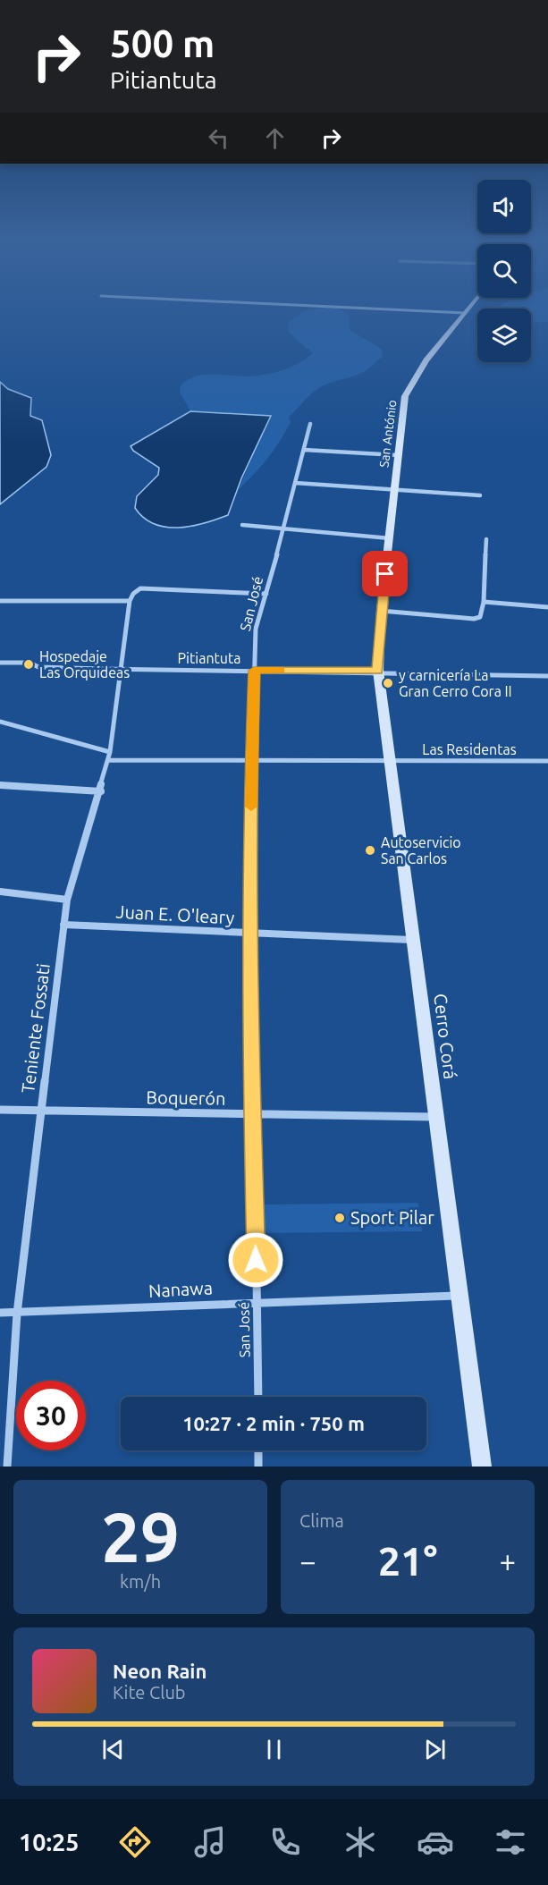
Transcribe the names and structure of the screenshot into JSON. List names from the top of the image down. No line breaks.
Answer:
{"streets":{"street":["San António","San José","Pitiantuta","Las Residentas","Juan E. O'leary","Teniente Fossati","Cerro Corá","Boquerón","Nanawa"]},"crossings":[["San António","Cerro Corá"],["San José","Pitiantuta"],["San José","Las Residentas"],["San José","Juan E. O'leary"],["San José","Boquerón"],["San José","Nanawa"],["Pitiantuta","Teniente Fossati"],["Pitiantuta","Cerro Corá"],["Las Residentas","Teniente Fossati"],["Las Residentas","Cerro Corá"],["Juan E. O'leary","Teniente Fossati"],["Juan E. O'leary","Cerro Corá"],["Teniente Fossati","Boquerón"],["Teniente Fossati","Nanawa"],["Cerro Corá","Boquerón"],["Cerro Corá","Nanawa"]],"places":["Hospedaje Las Orquideas","y carnicería La Gran Cerro Cora II","Autoservicio San Carlos","Sport Pilar"],"page":{"turn":["500 m","Pitiantuta"],"limit":"30","trip":"10:27 · 2 min · 750 m","tile":[["29","km/h"],"Clima"],"heat":["−","21°","+"],"song":["Neon Rain","Kite Club"],"tabs":"10:25"}}
